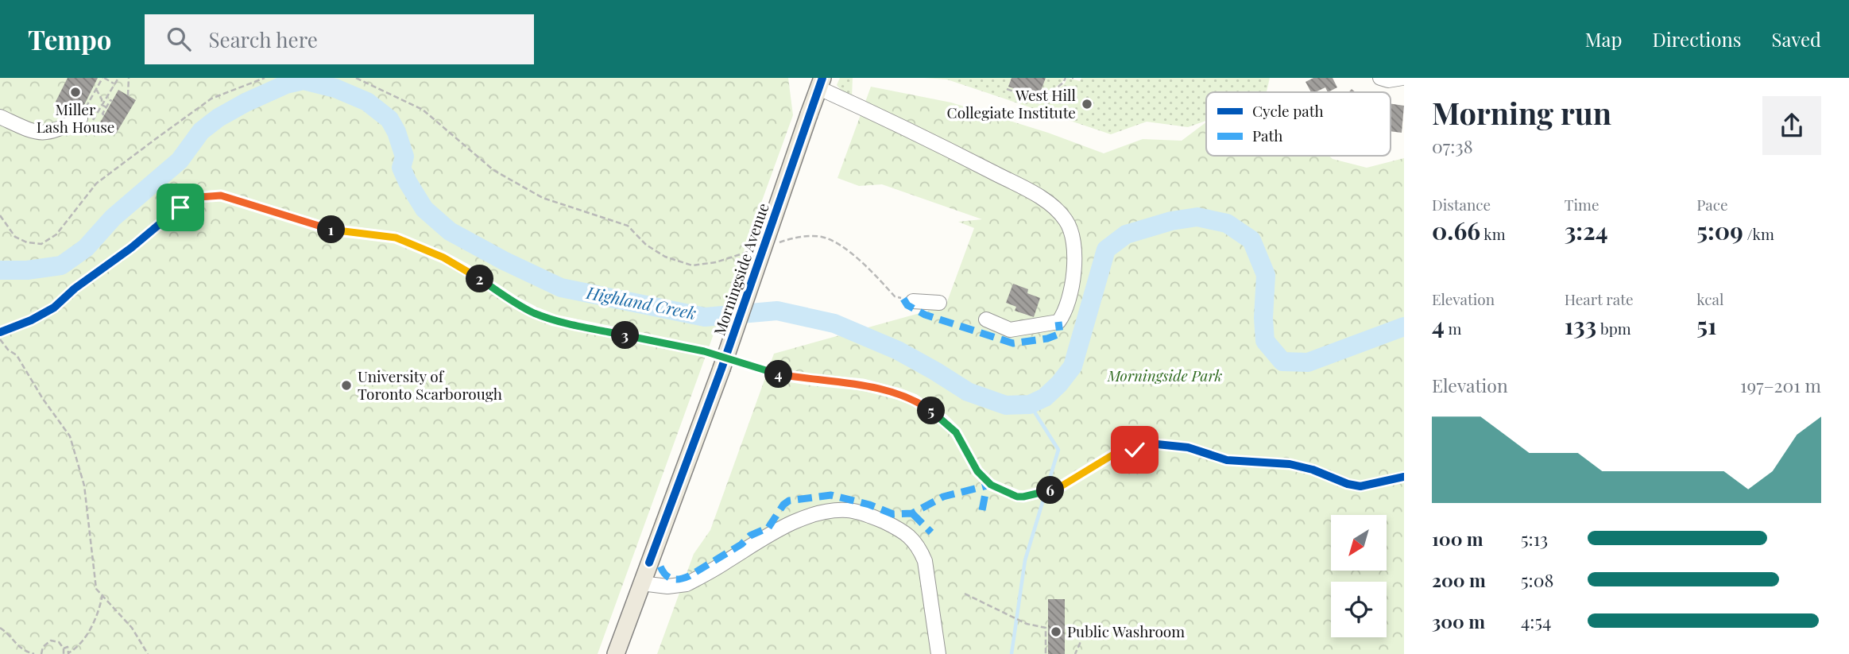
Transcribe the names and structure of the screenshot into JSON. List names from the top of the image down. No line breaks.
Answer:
{"streets":{"main road":["Morningside Avenue"]},"water":["Highland Creek"],"parks":["Morningside Park"],"places":["Miller Lash House","West Hill Collegiate Institute","University of Toronto Scarborough","Public Washroom"],"legend":["Cycle path","Path"],"north":"bottom left","page":{"header":"Tempo","search":"Search here","nav":["Map","Directions","Saved"],"heading":["Morning run","07:38"],"stats":[["Distance","0.66 km"],["Time","3:24"],["Pace","5:09 /km"],["Elevation","4 m"],["Heart rate","133 bpm"],["kcal","51"]],"pins":["1","2","3","4","5","6"],"chart":["Elevation","197–201 m"],"list":[{"name":"100 m","note":"5:13"},{"name":"200 m","note":"5:08"},{"name":"300 m","note":"4:54"}]}}
